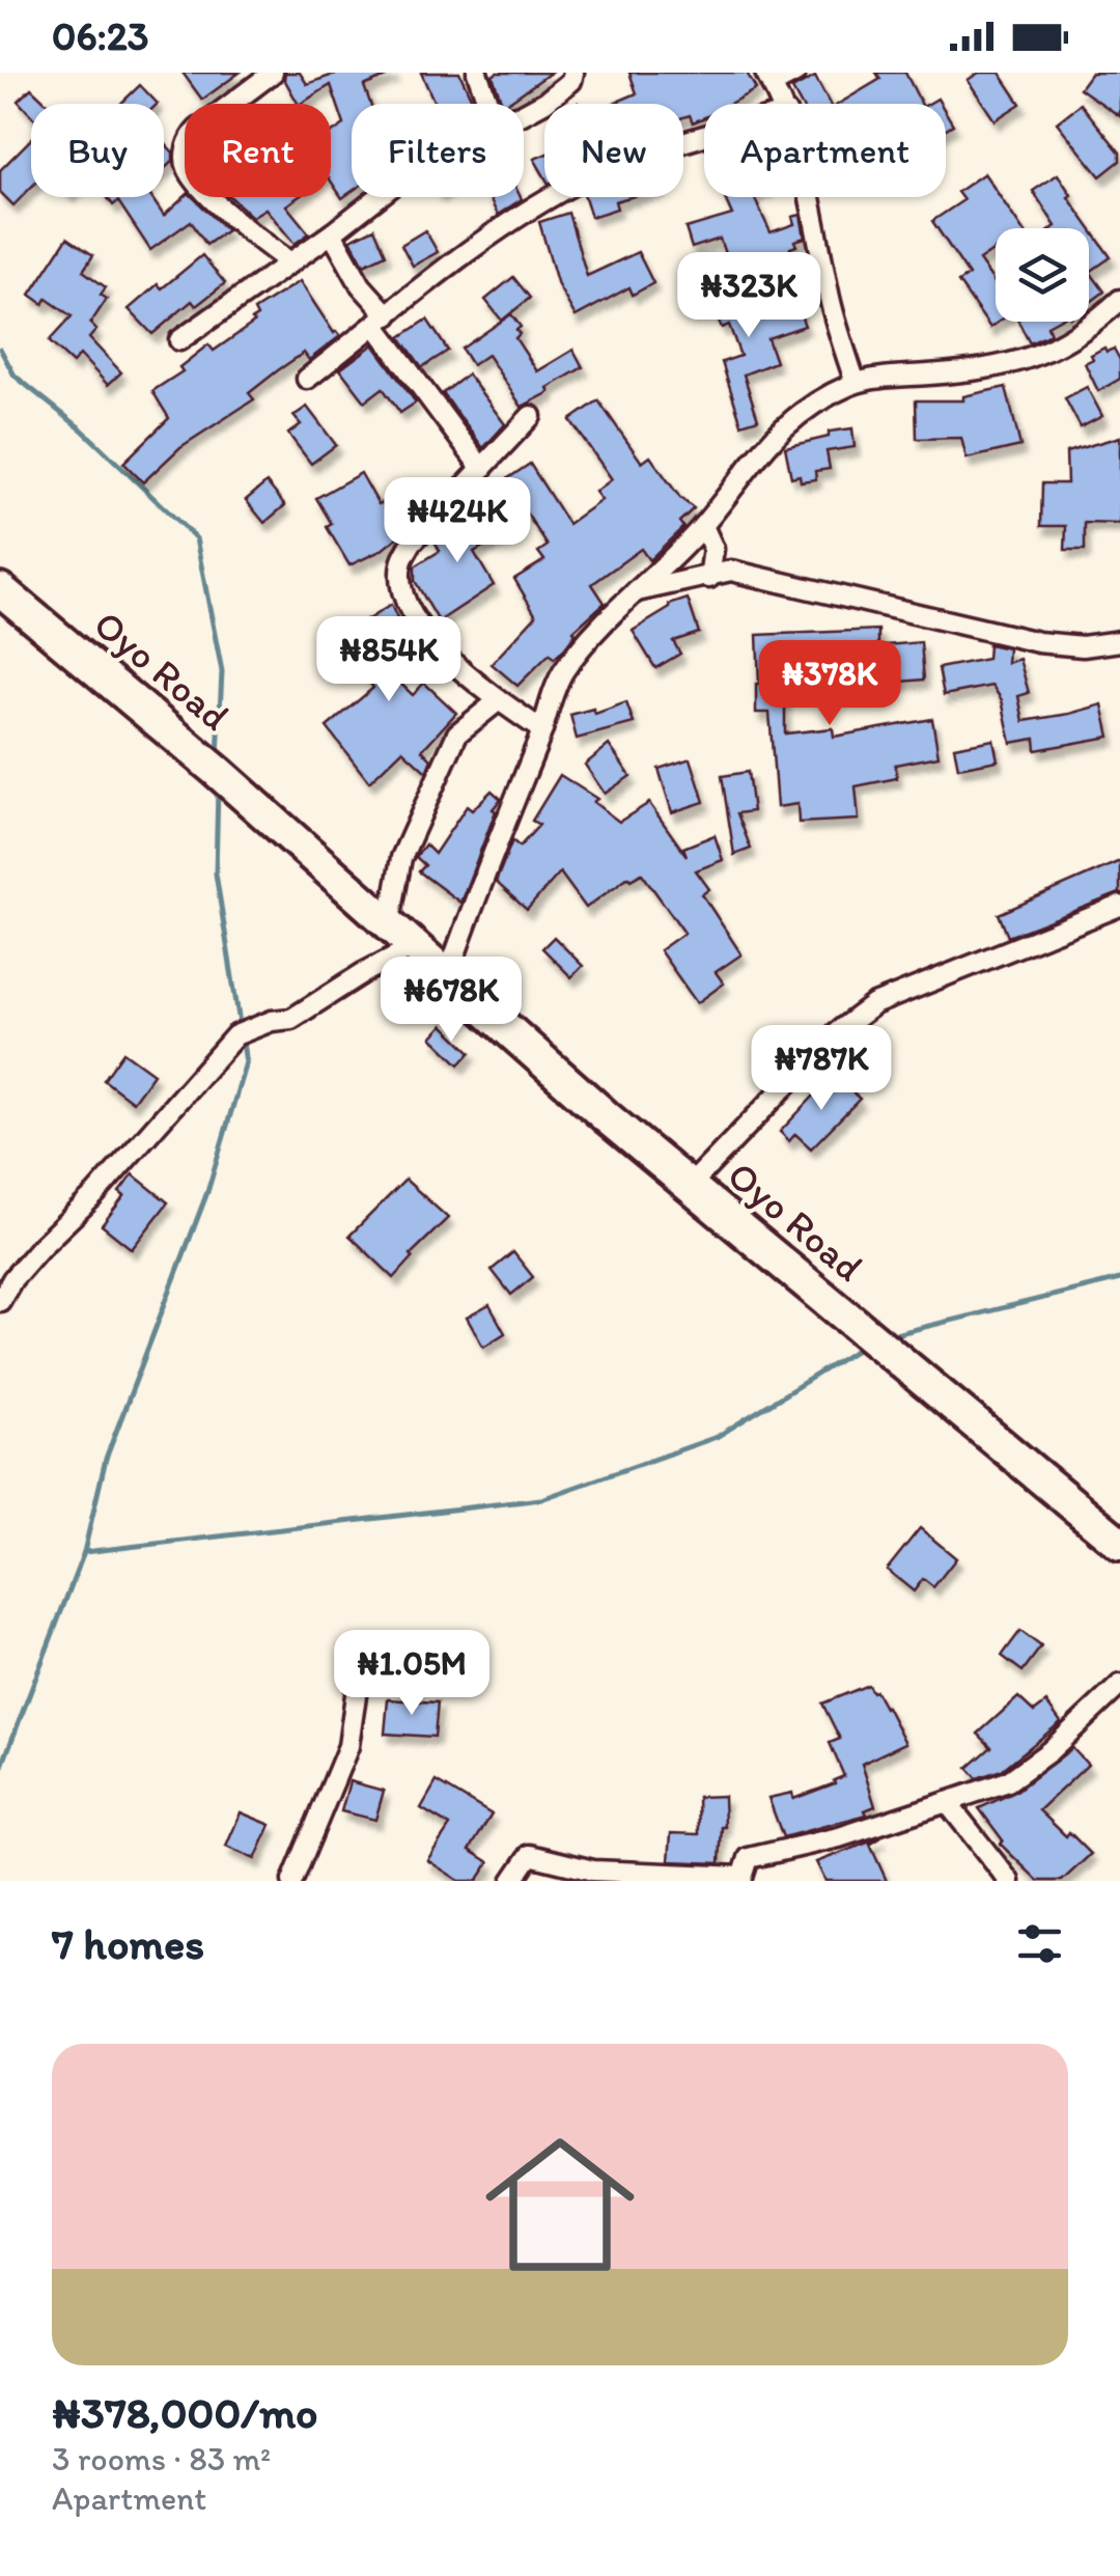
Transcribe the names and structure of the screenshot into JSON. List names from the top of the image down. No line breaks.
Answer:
{"streets":{"highway":["Oyo Road"]},"page":{"status":"06:23","chip":["Buy","Rent","Filters","New","Apartment"],"price":["₦323K","₦424K","₦854K","₦378K","₦678K","₦787K","₦1.05M"],"heading":"7 homes","list":[{"name":"₦378,000/mo","note":"3 rooms · 83 m² · Apartment"}]}}
